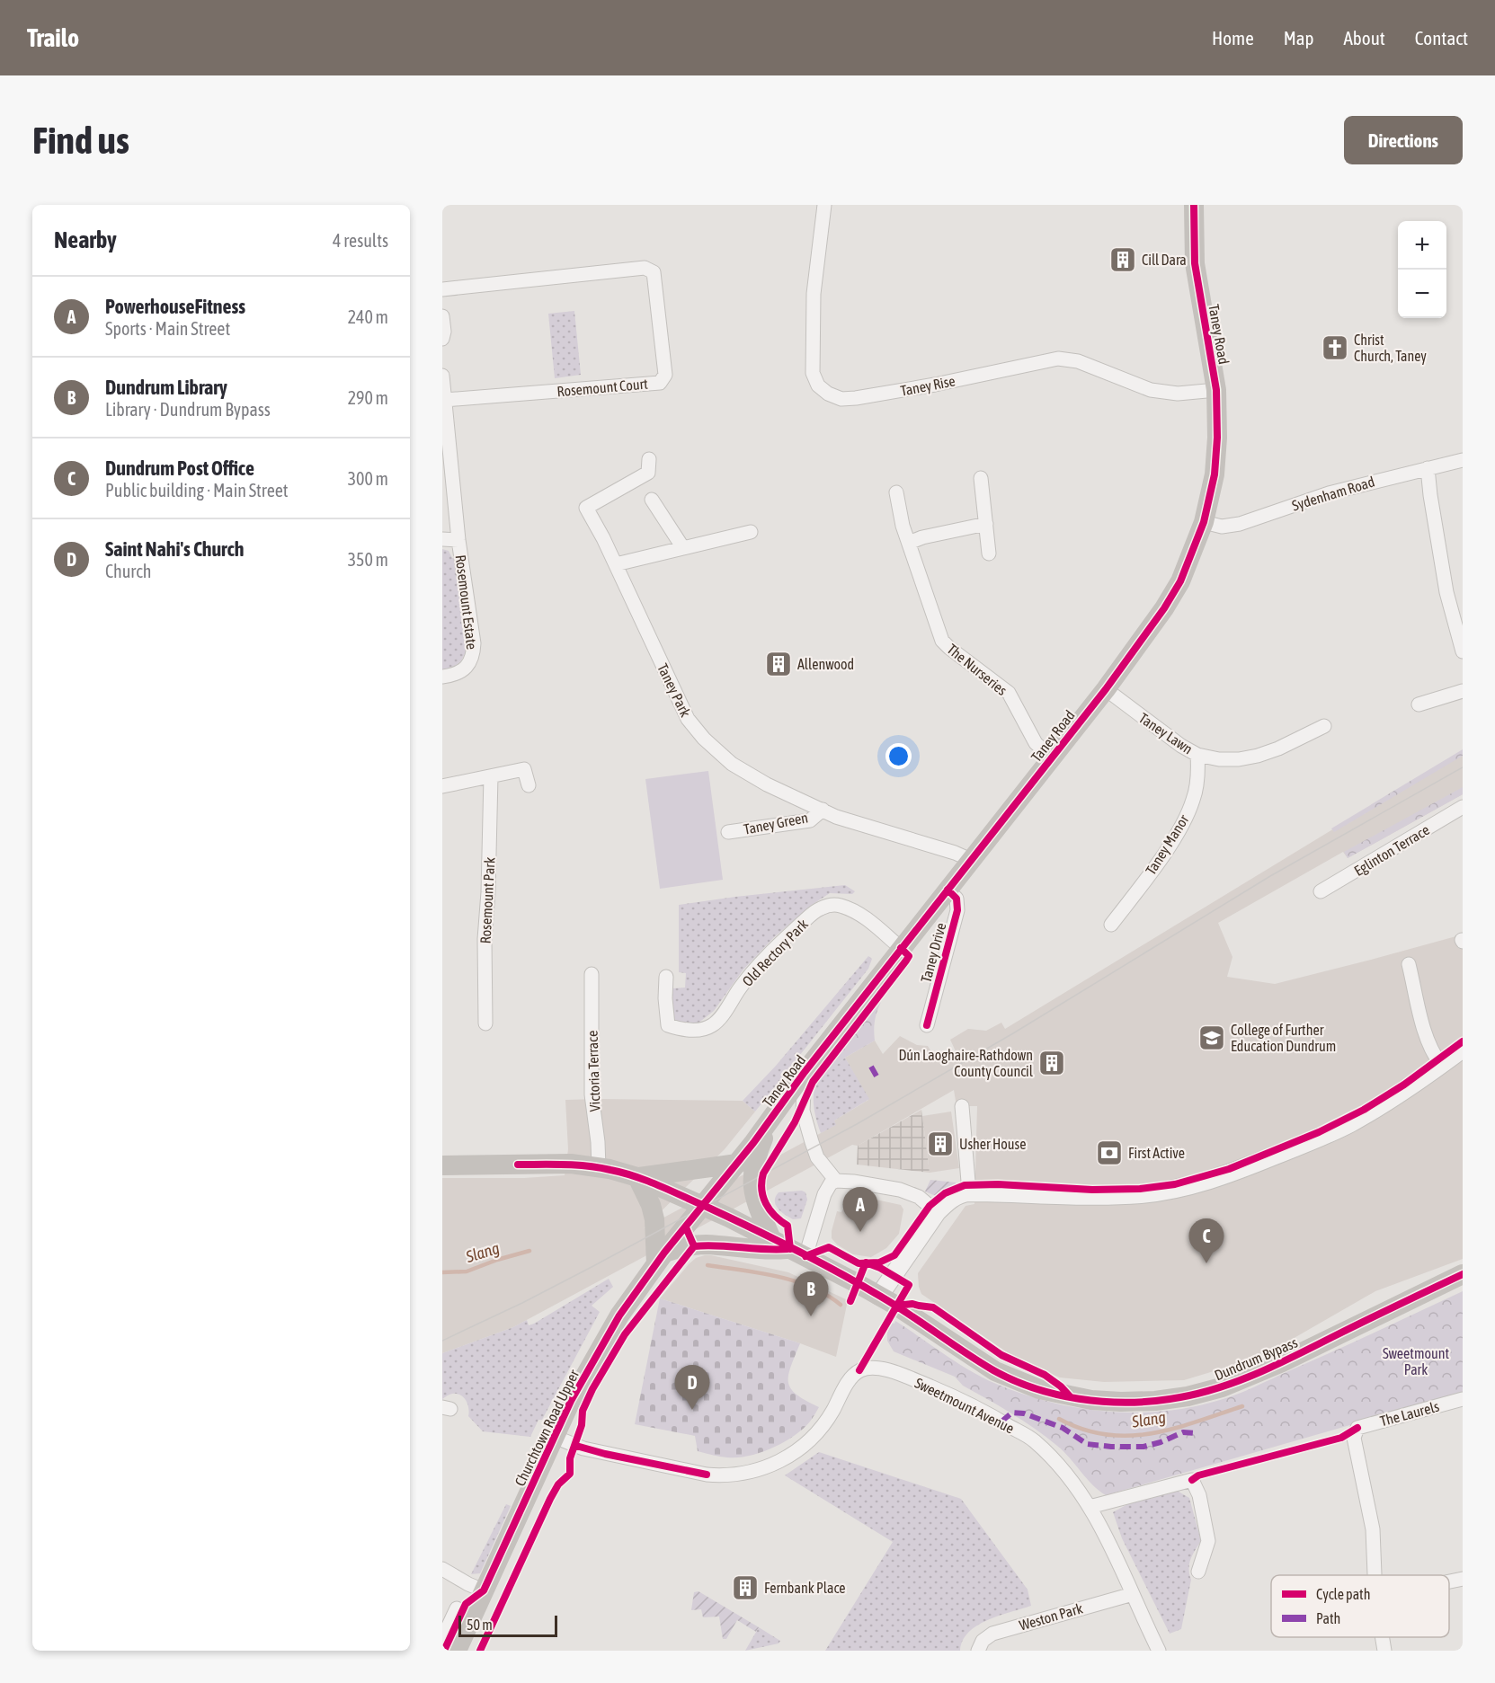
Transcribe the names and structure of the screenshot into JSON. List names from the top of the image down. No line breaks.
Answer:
{"streets":{"main road":["Taney Road","Dundrum Bypass","Churchtown Road Upper"],"street":["Taney Rise","Rosemount Court","Sydenham Road","Rosemount Estate","The Nurseries","Taney Park","Taney Lawn","Taney Green","Taney Manor","Eglinton Terrace","Rosemount Park","Old Rectory Park","Taney Drive","Victoria Terrace","Sweetmount Avenue","The Laurels","Weston Park"]},"crossings":[["Taney Road","Taney Rise"],["Taney Road","Sydenham Road"],["Taney Road","The Nurseries"],["Taney Road","Taney Park"],["Taney Road","Taney Lawn"],["Taney Road","Old Rectory Park"],["Taney Road","Taney Drive"],["Taney Road","Dundrum Bypass"],["Taney Road","Churchtown Road Upper"],["Rosemount Court","Rosemount Estate"],["Taney Park","Taney Green"],["Taney Lawn","Taney Manor"],["Dundrum Bypass","Churchtown Road Upper"],["Sweetmount Avenue","Churchtown Road Upper"],["Sweetmount Avenue","Weston Park"]],"water":["Slang"],"parks":["Sweetmount Park"],"places":{"building":["Cill Dara","Allenwood","Dún Laoghaire-Rathdown County Council","Usher House","Fernbank Place"],"church":["Christ Church, Taney"],"school or university":["College of Further Education Dundrum"],"bank":["First Active"]},"legend":["Cycle path","Path"],"scale_bar":"50 m","page":{"header":"Trailo","nav":["Home","Map","About","Contact"],"buttons":"Directions","title":"Find us","heading":["Nearby","4 results"],"map_buttons":["+","−"],"list":[{"mark":"A","name":"PowerhouseFitness","note":"Sports · Main Street","value":"240 m"},{"mark":"B","name":"Dundrum Library","note":"Library · Dundrum Bypass","value":"290 m"},{"mark":"C","name":"Dundrum Post Office","note":"Public building · Main Street","value":"300 m"},{"mark":"D","name":"Saint Nahi's Church","note":"Church","value":"350 m"}],"pins":["A","C","B","D"],"scale":"50 m"}}
